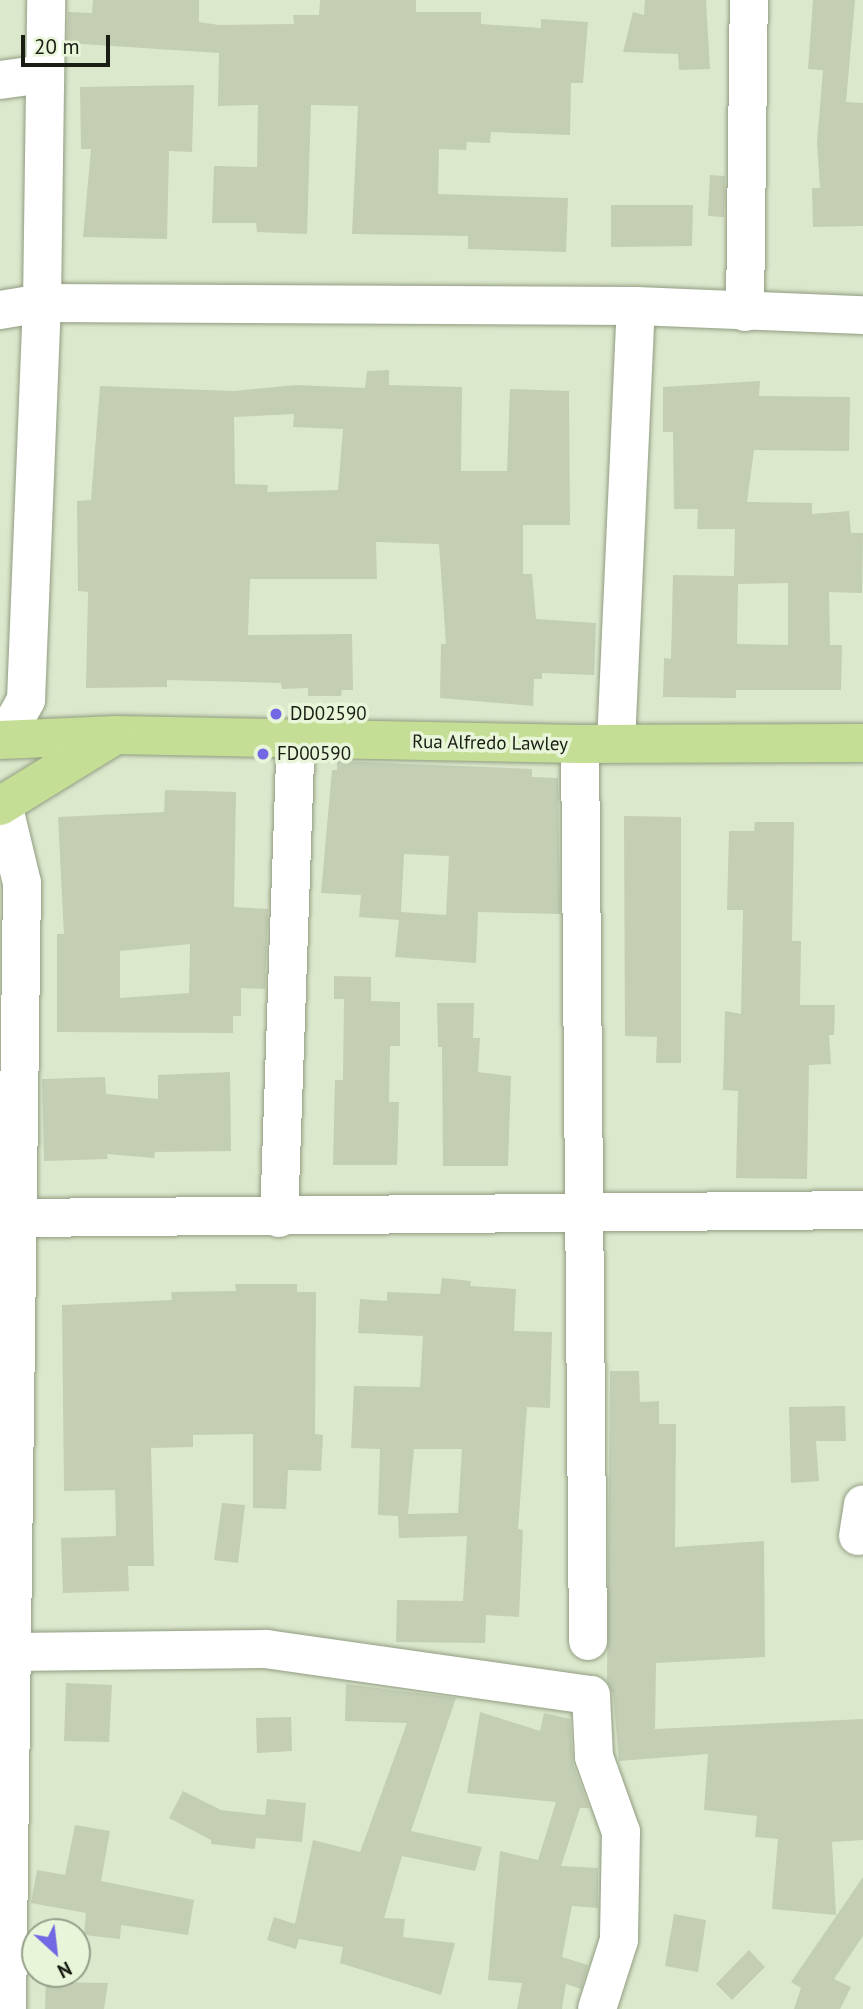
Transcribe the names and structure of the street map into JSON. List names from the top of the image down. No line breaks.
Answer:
{"streets":{"main road":["Rua Alfredo Lawley"]},"places":["DD02590","FD00590"],"scale_bar":"20 m","north":"bottom right"}
